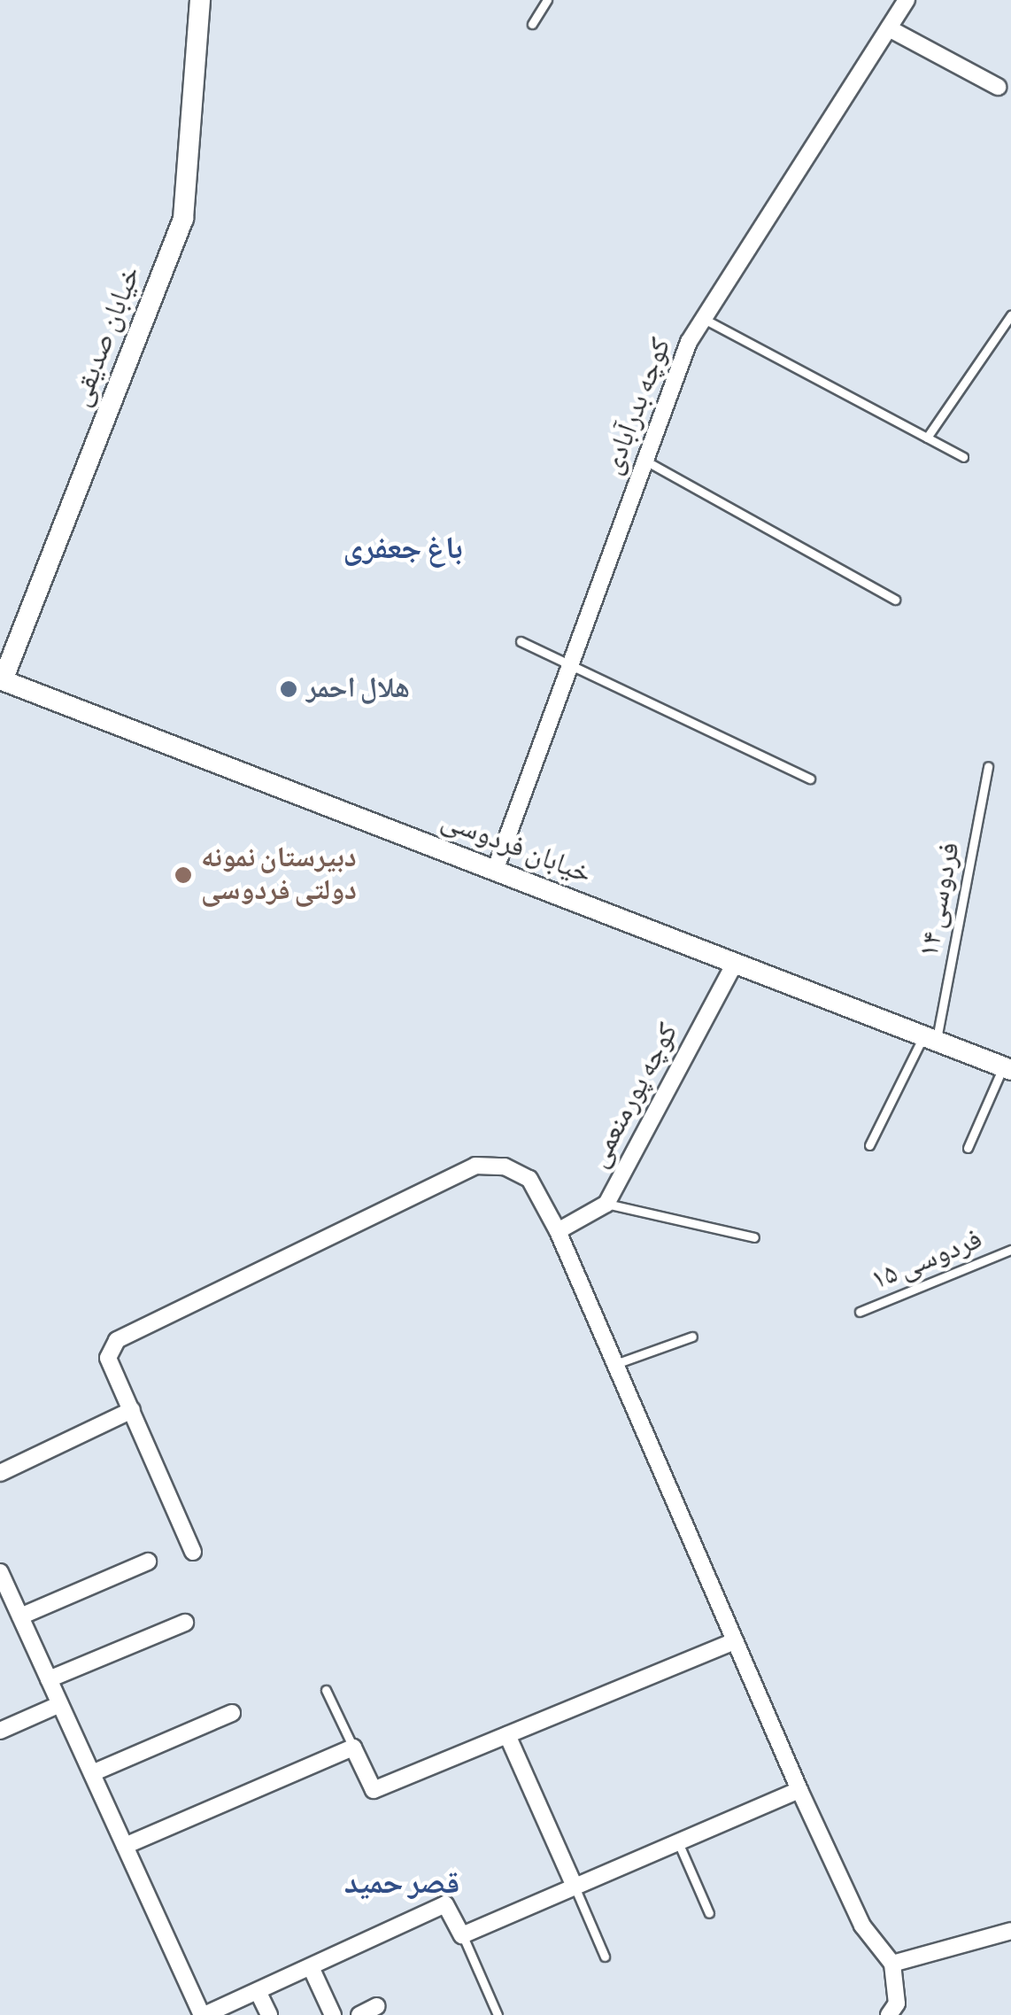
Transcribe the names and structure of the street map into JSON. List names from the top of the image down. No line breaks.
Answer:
{"streets":{"street":["خیابان صدیقی","کوچه بدرآبادی","خیابان فردوسی","کوچه پورمنعمی"],"lane":["فردوسی ۱۴","فردوسی ۱۵"]},"crossings":[["خیابان صدیقی","خیابان فردوسی"],["کوچه بدرآبادی","خیابان فردوسی"],["خیابان فردوسی","فردوسی ۱۴"],["خیابان فردوسی","کوچه پورمنعمی"]],"districts":["باغ جعفری","قصر حمید"],"places":["هلال احمر","دبیرستان نمونه دولتی فردوسی"]}
